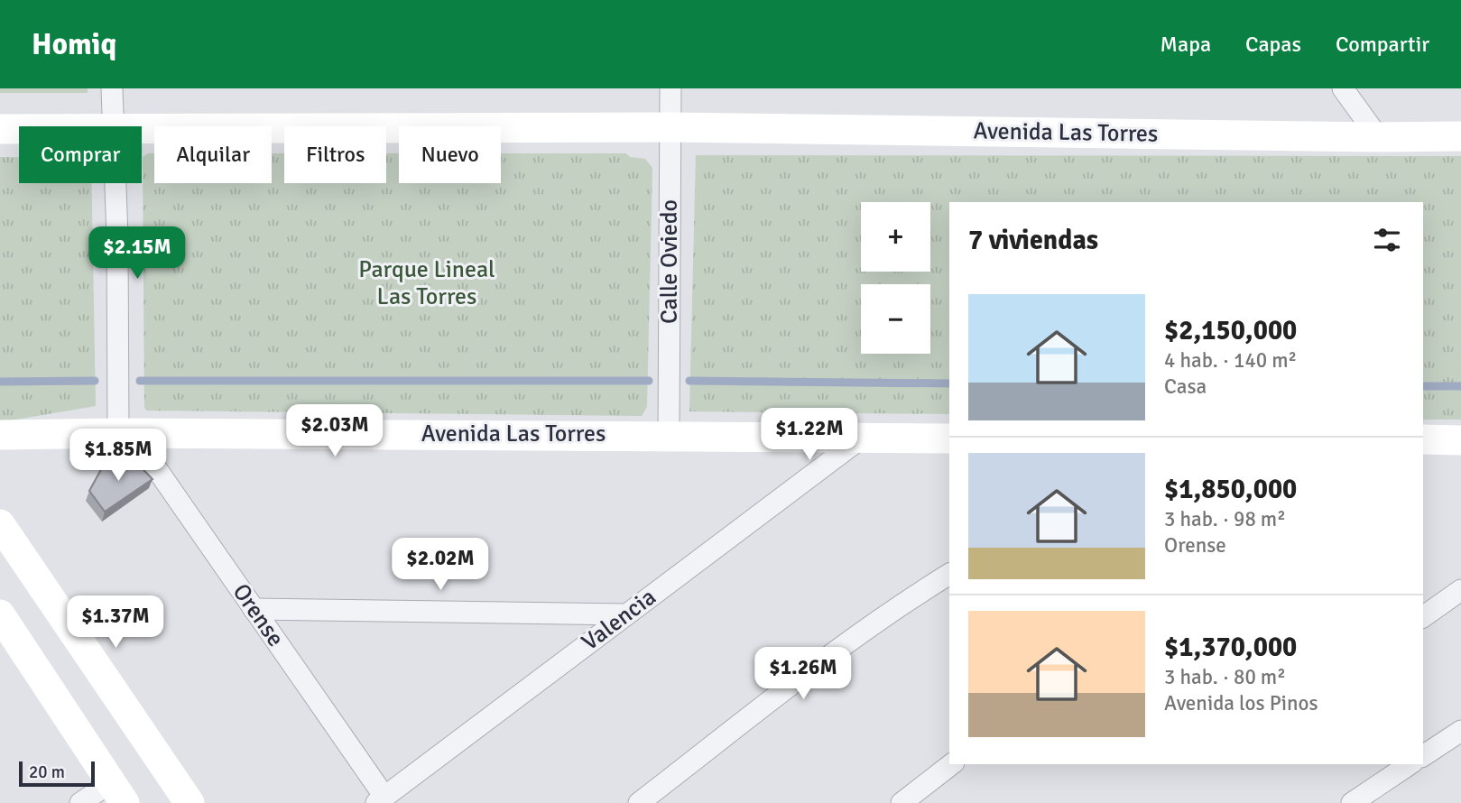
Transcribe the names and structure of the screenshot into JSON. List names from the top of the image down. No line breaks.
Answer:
{"streets":{"street":["Avenida Las Torres","Calle Oviedo","Orense","Valencia"]},"crossings":[["Avenida Las Torres","Calle Oviedo"],["Avenida Las Torres","Orense"],["Avenida Las Torres","Valencia"],["Orense","Valencia"]],"parks":["Parque Lineal Las Torres"],"scale_bar":"20 m","page":{"header":"Homiq","nav":["Mapa","Capas","Compartir"],"chip":["Comprar","Alquilar","Filtros","Nuevo"],"map_buttons":["+","−"],"heading":"7 viviendas","price":["$2.15M","$2.03M","$1.22M","$1.85M","$2.02M","$1.37M","$1.26M"],"list":[{"name":"$2,150,000","note":"4 hab. · 140 m² · Casa"},{"name":"$1,850,000","note":"3 hab. · 98 m² · Orense"},{"name":"$1,370,000","note":"3 hab. · 80 m² · Avenida los Pinos"}],"scale":"20 m"}}
